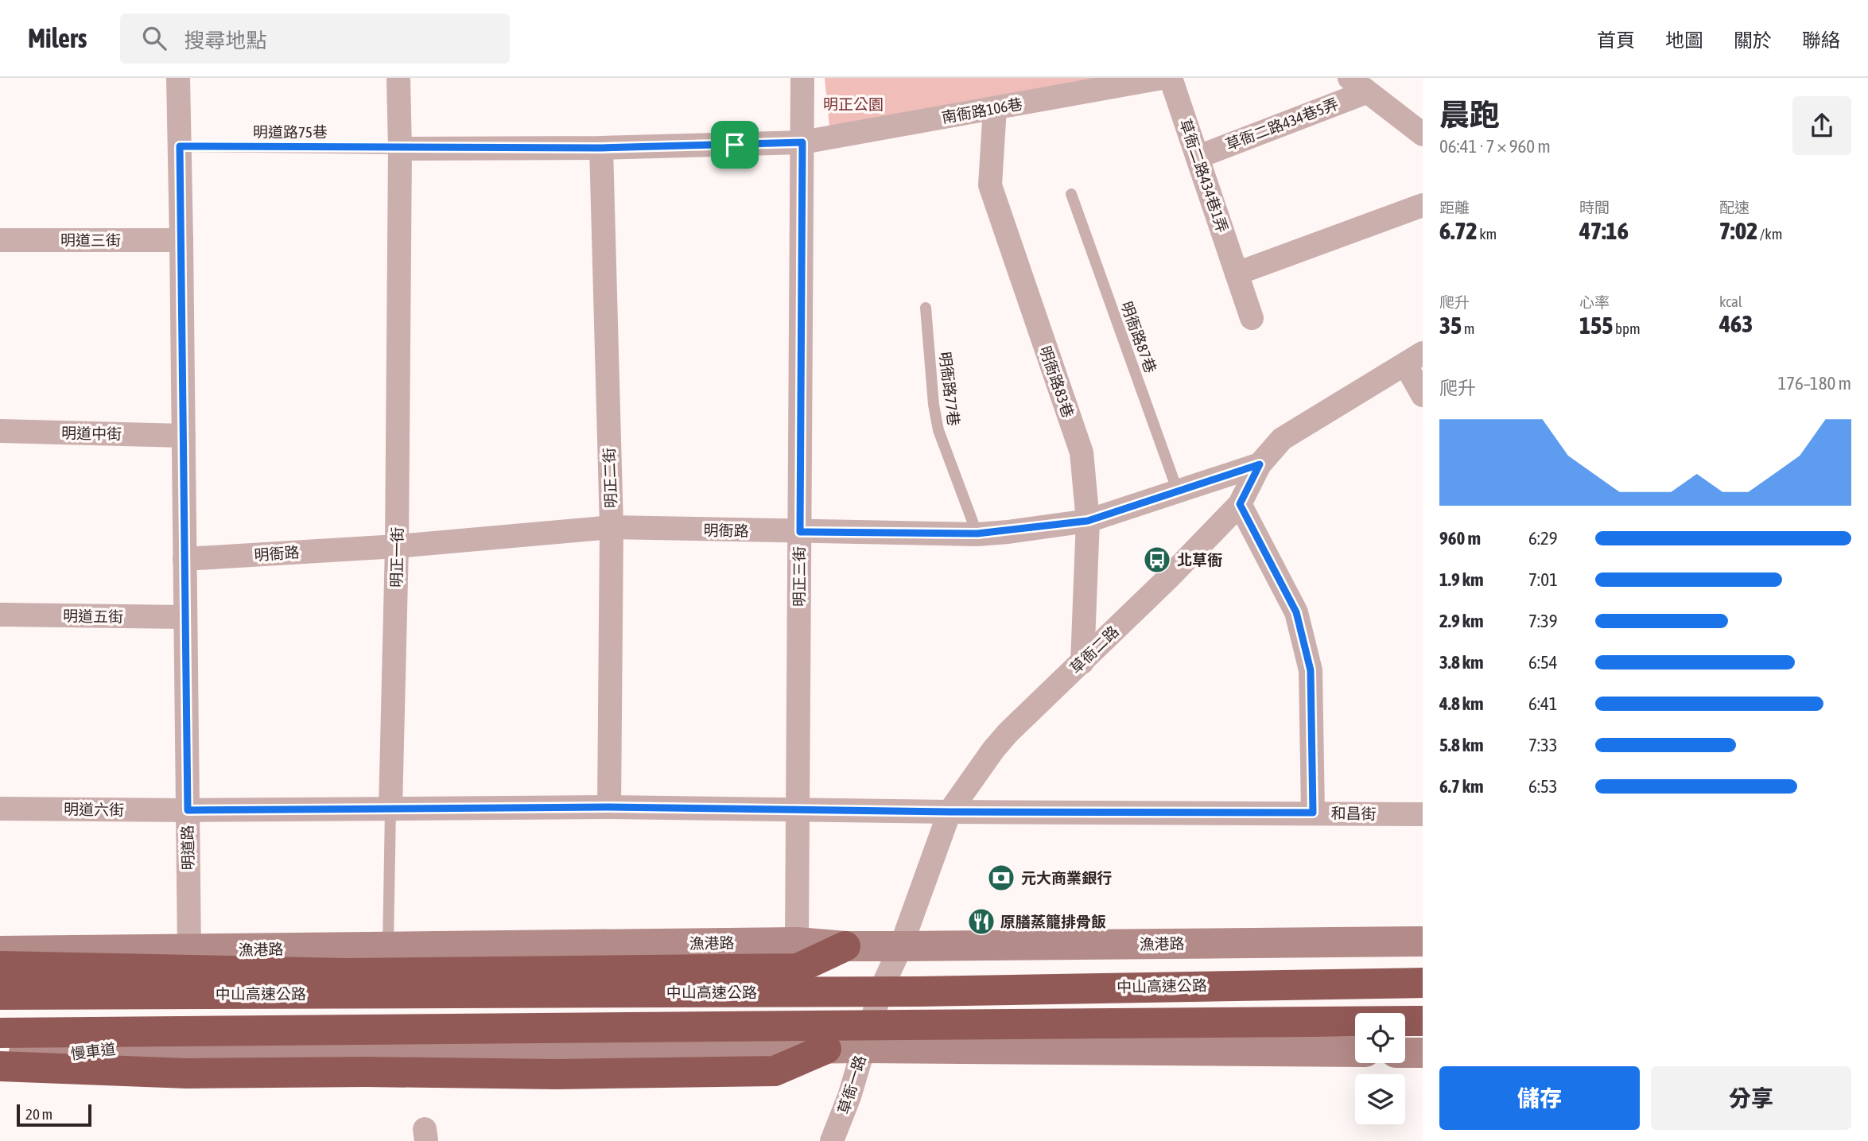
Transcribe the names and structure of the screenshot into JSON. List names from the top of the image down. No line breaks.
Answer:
{"streets":{"highway":["中山高速公路"],"street":["南衙路106巷","草衙二路434巷5弄","草衙二路434巷1弄","明道三街","明衙路83巷","明道中街","明正二街","明衙路","明正一街","明正三街","明道五街","草衙二路","明道六街","和昌街","明道路","漁港路","草衙一路"],"lane":["明道路75巷","明衙路87巷","明衙路77巷","慢車道"]},"crossings":[["南衙路106巷","明衙路83巷"],["南衙路106巷","明正三街"],["草衙二路434巷5弄","草衙二路434巷1弄"],["明道路75巷","明正一街"],["明道路75巷","明道路"],["明道三街","明道路"],["明衙路87巷","明衙路"],["明衙路83巷","明衙路"],["明衙路83巷","草衙二路"],["明衙路77巷","明衙路"],["明道中街","明道路"],["明正二街","明衙路"],["明衙路","明正一街"],["明衙路","明正三街"],["明衙路","草衙二路"],["明衙路","明道路"],["明正一街","明道六街"],["明正三街","漁港路"],["明道五街","明道路"],["草衙二路","和昌街"],["草衙二路","漁港路"],["草衙二路","草衙一路"],["明道六街","明道路"],["明道路","漁港路"]],"parks":["明正公園"],"places":{"bus stop":["北草衙"],"bank":["元大商業銀行"],"restaurant":["原膳蒸籠排骨飯"]},"scale_bar":"20 m","page":{"header":"Milers","search":"搜尋地點","nav":["首頁","地圖","關於","聯絡"],"heading":["晨跑","06:41 · 7 × 960 m"],"stats":[["距離","6.72 km"],["時間","47:16"],["配速","7:02 /km"],["爬升","35 m"],["心率","155 bpm"],["kcal","463"]],"chart":["爬升","176–180 m"],"list":[{"name":"960 m","note":"6:29"},{"name":"1.9 km","note":"7:01"},{"name":"2.9 km","note":"7:39"},{"name":"3.8 km","note":"6:54"},{"name":"4.8 km","note":"6:41"},{"name":"5.8 km","note":"7:33"},{"name":"6.7 km","note":"6:53"}],"buttons":["儲存","分享"],"scale":"20 m"}}
